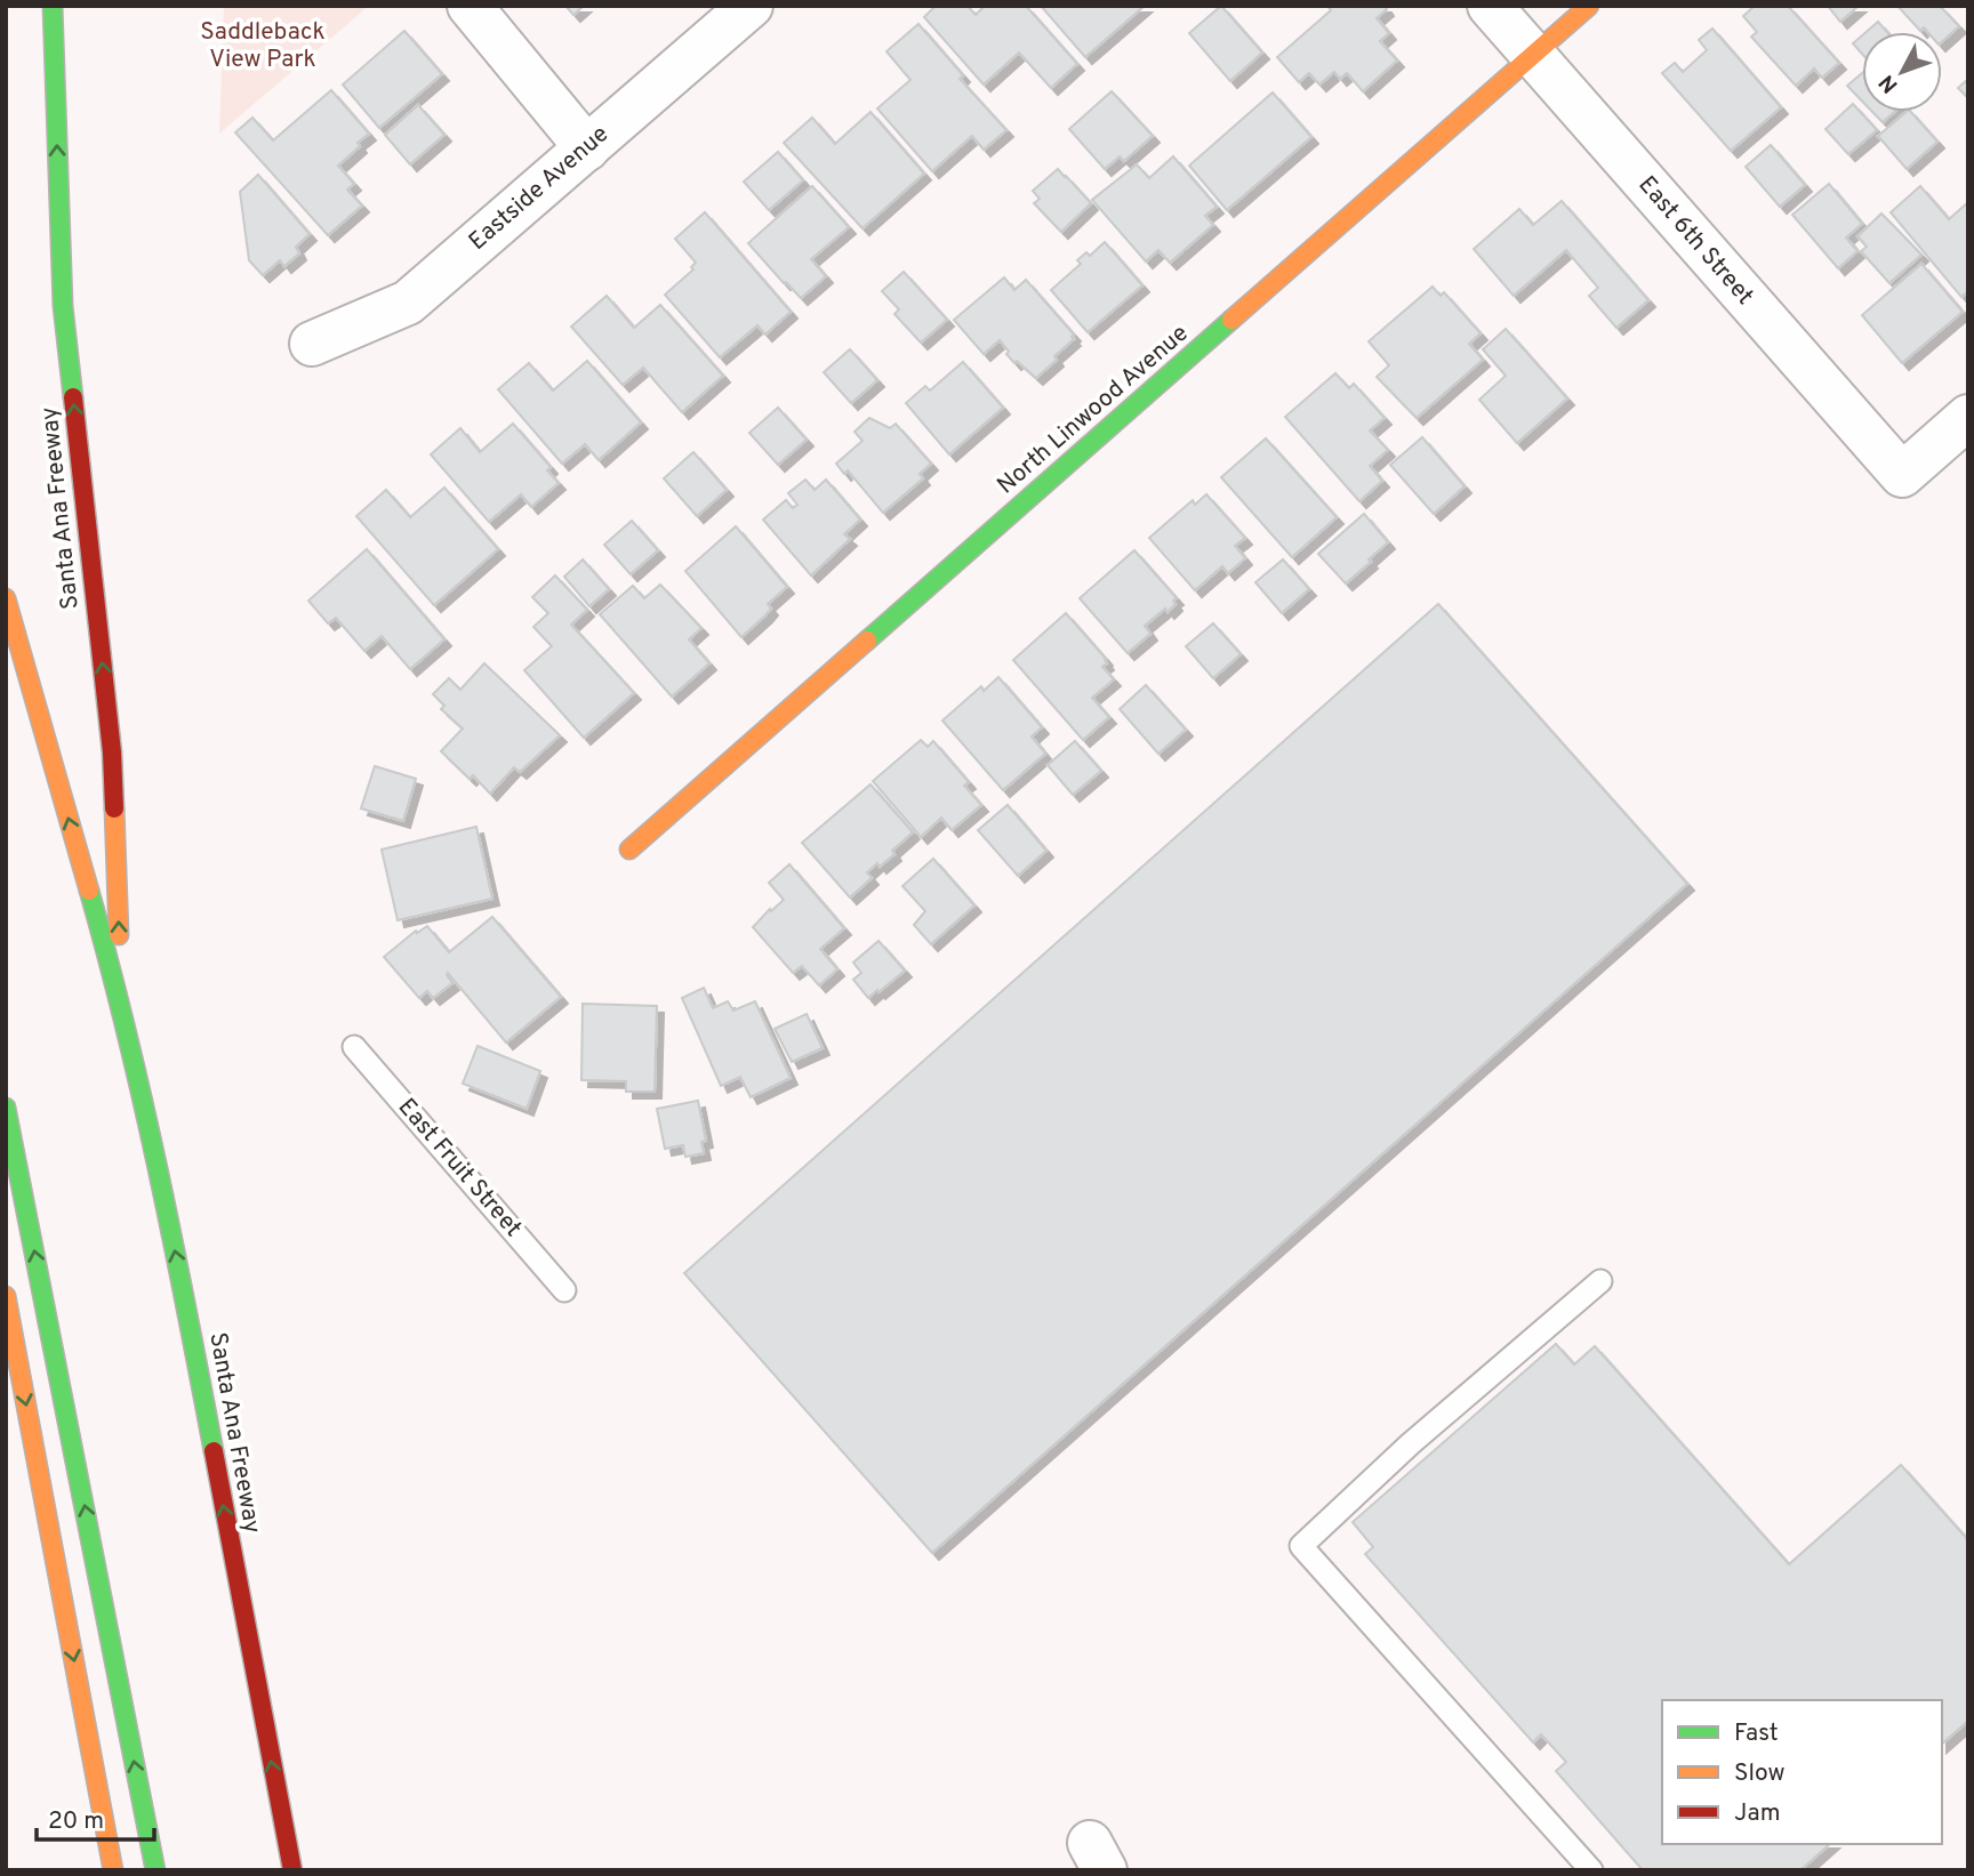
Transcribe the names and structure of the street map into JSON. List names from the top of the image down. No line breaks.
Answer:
{"streets":{"main road":["North Linwood Avenue","Santa Ana Freeway"],"street":["Eastside Avenue","East 6th Street"],"lane":["East Fruit Street"]},"crossings":[["East 6th Street","North Linwood Avenue"]],"parks":["Saddleback View Park"],"legend":["Fast","Slow","Jam"],"scale_bar":"20 m","north":"bottom left"}
